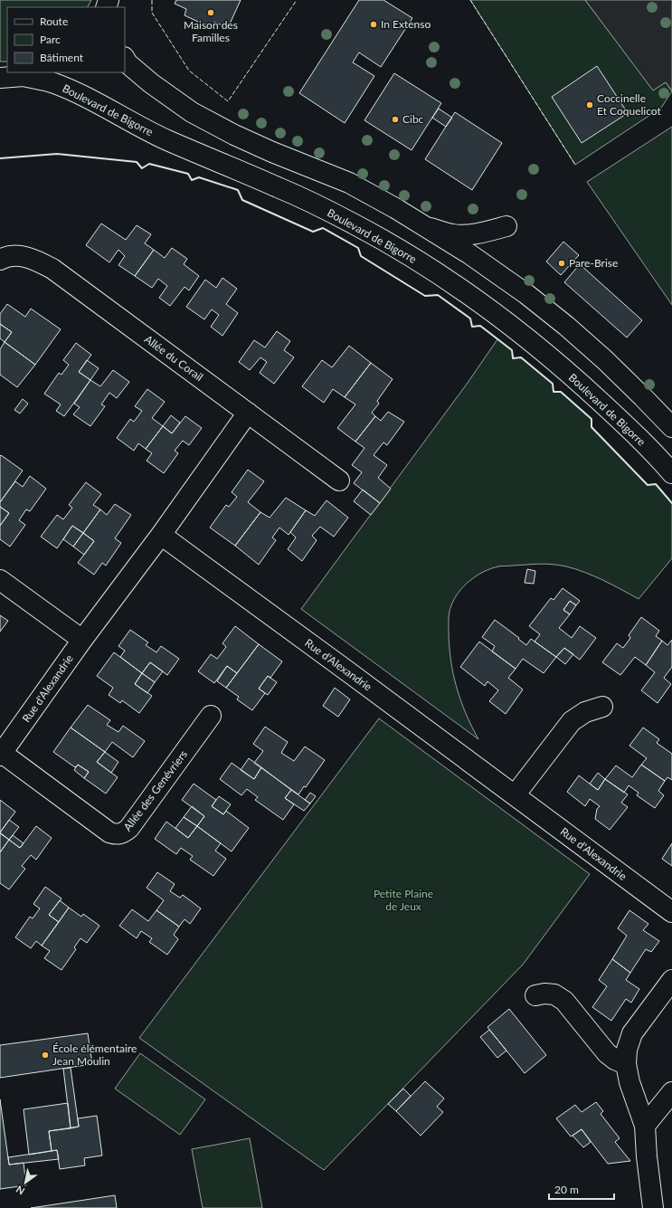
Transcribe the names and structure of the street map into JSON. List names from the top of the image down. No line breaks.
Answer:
{"streets":{"street":["Boulevard de Bigorre","Allée du Corail","Rue d'Alexandrie","Allée des Genévriers"]},"crossings":[["Allée du Corail","Rue d'Alexandrie"],["Rue d'Alexandrie","Allée des Genévriers"]],"parks":["Petite Plaine de Jeux"],"places":["Maison des Familles","In Extenso","Coccinelle Et Coquelicot","Cibc","Pare-Brise","École élémentaire Jean Moulin"],"legend":["Route","Parc","Bâtiment"],"scale_bar":"20 m","north":"bottom left"}
